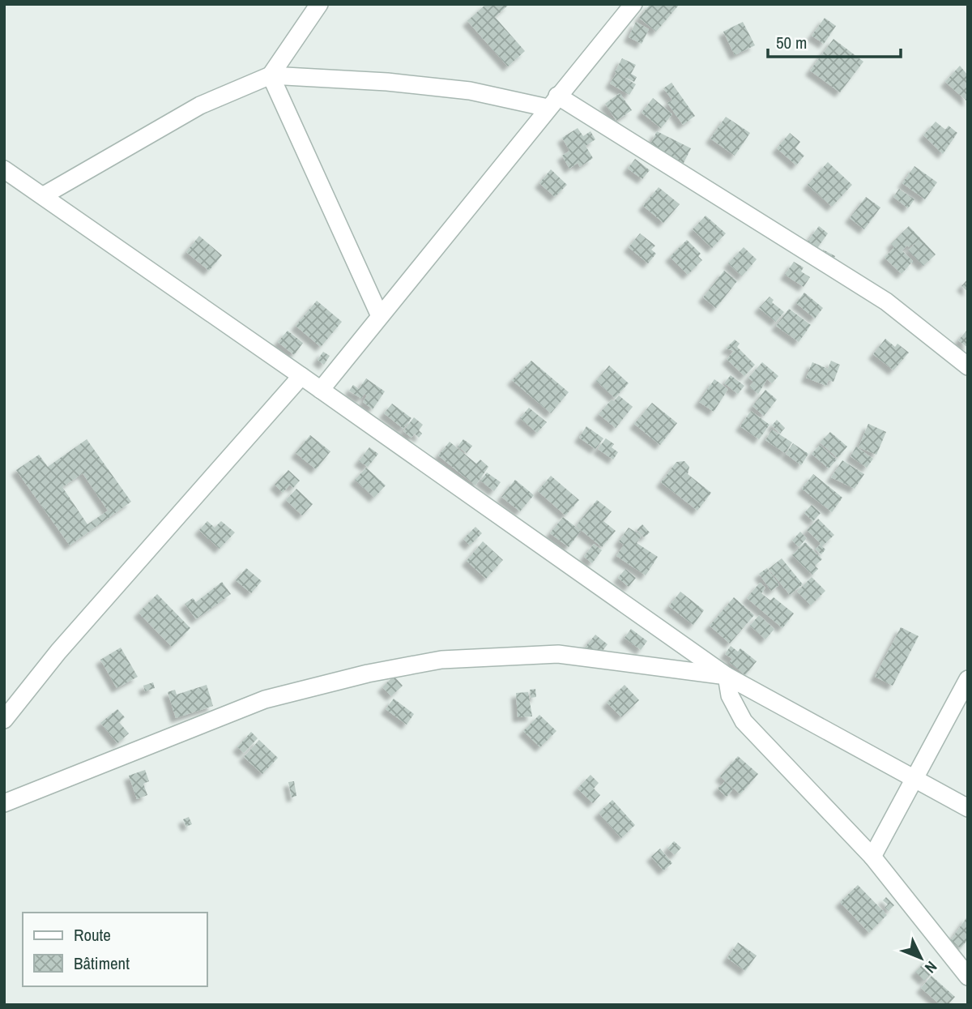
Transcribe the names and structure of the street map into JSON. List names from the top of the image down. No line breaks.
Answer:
{"legend":["Route","Bâtiment"],"scale_bar":"50 m","north":"bottom right"}
